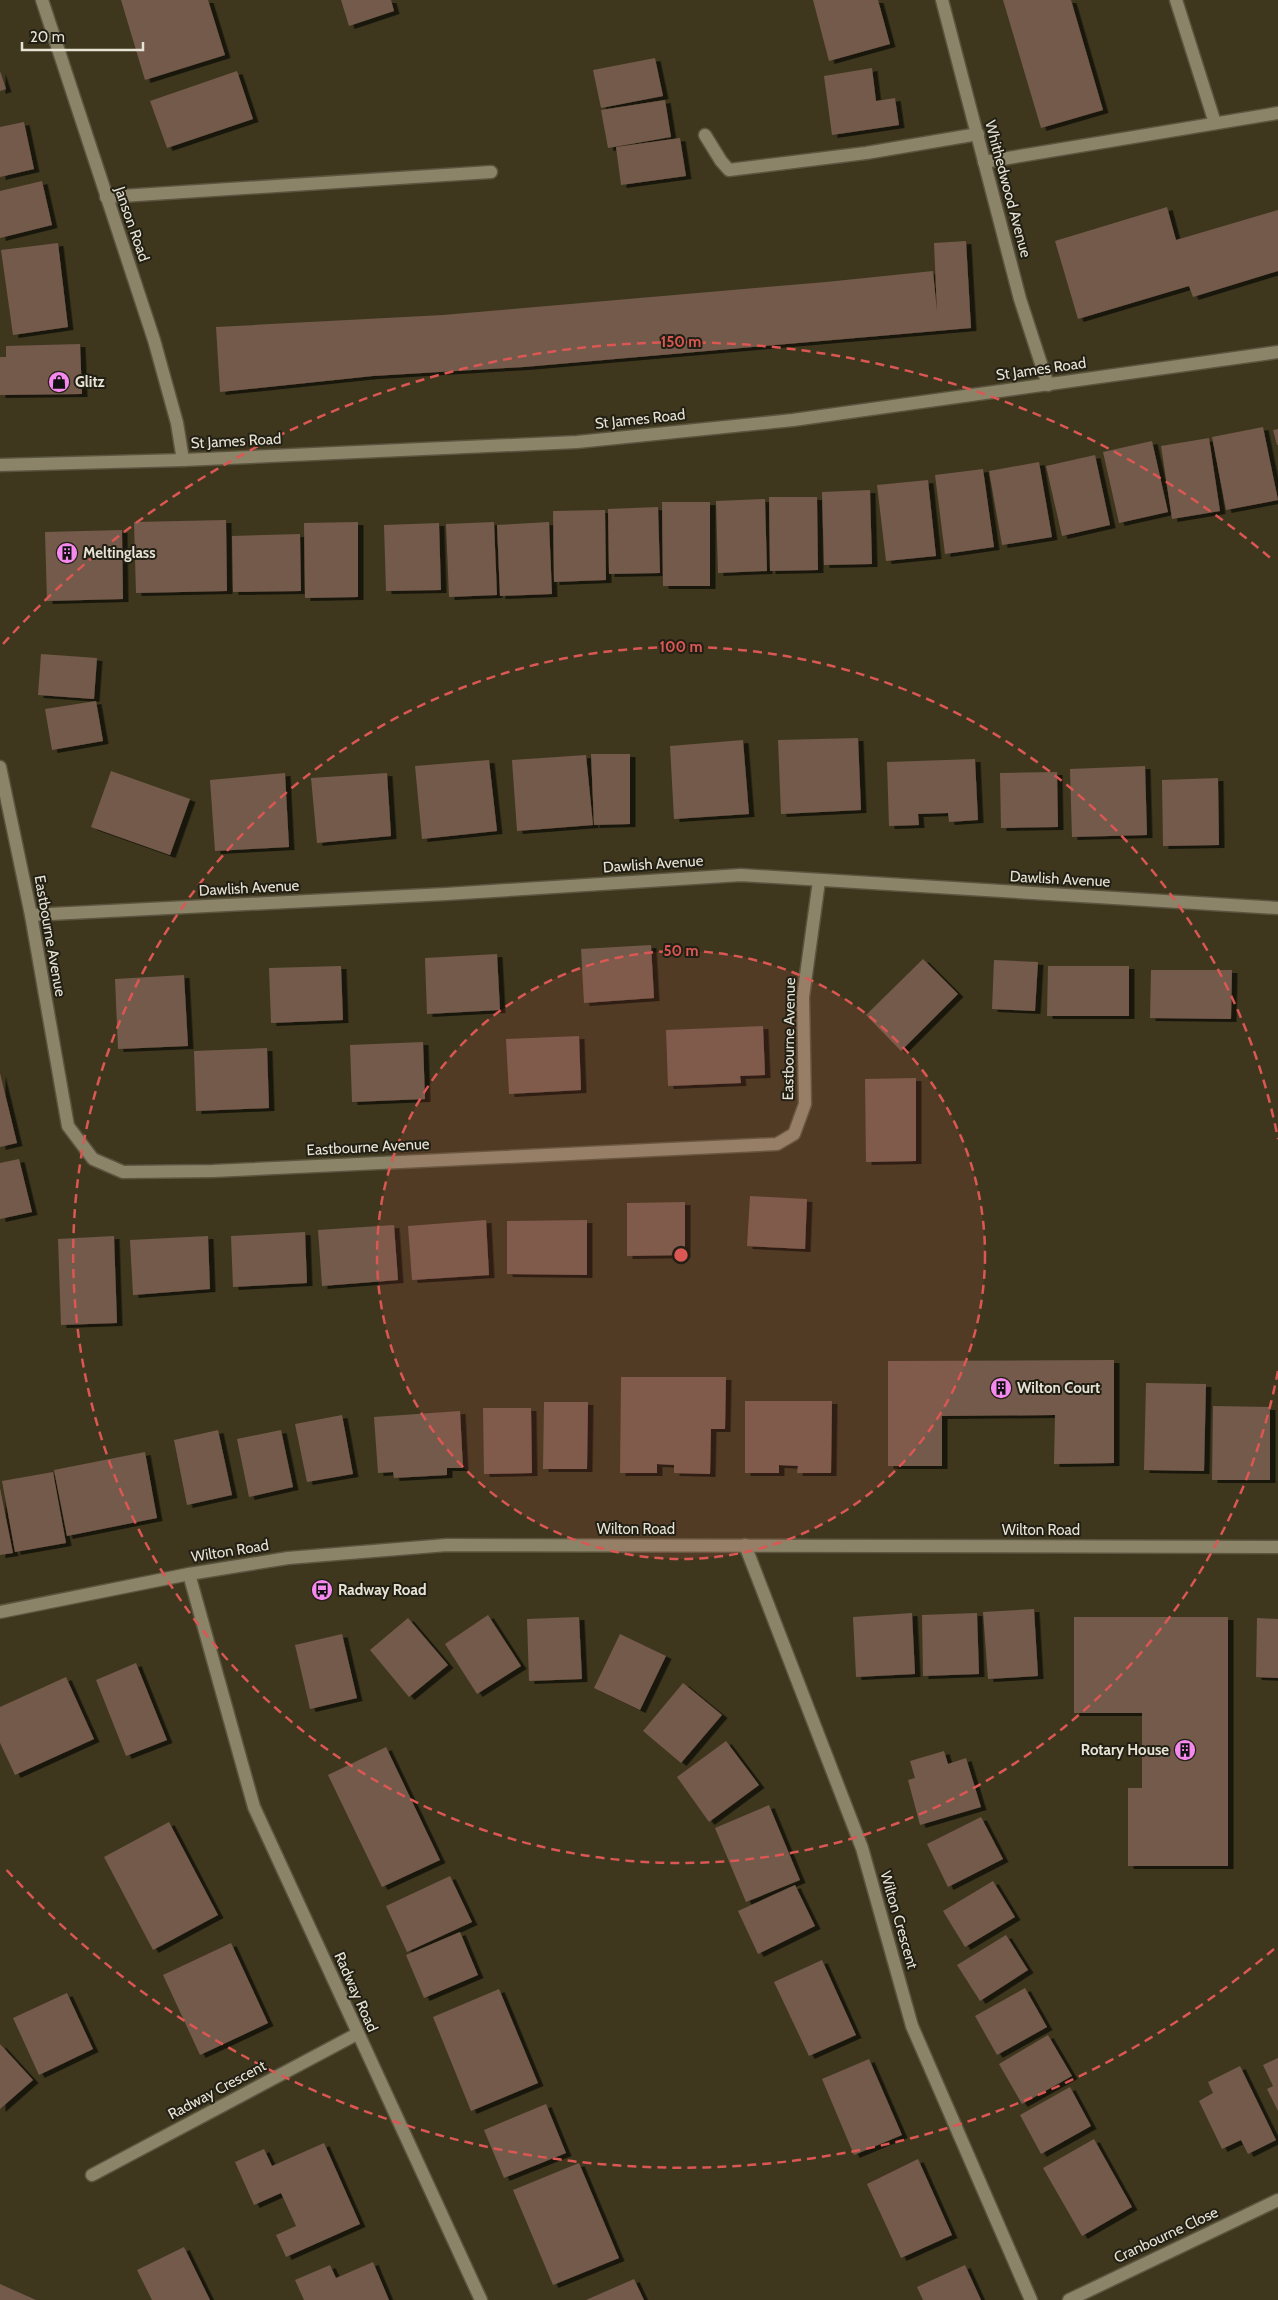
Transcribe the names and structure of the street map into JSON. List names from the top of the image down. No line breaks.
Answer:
{"streets":{"street":["Whithedwood Avenue","Janson Road","St James Road","Dawlish Avenue","Eastbourne Avenue","Wilton Road","Wilton Crescent","Radway Road","Radway Crescent","Cranbourne Close"]},"crossings":[["Whithedwood Avenue","St James Road"],["Janson Road","St James Road"],["Dawlish Avenue","Eastbourne Avenue"],["Wilton Road","Wilton Crescent"],["Wilton Road","Radway Road"],["Radway Road","Radway Crescent"]],"places":{"shop":["Glitz"],"building":["Meltinglass","Wilton Court","Rotary House"],"bus stop":["Radway Road"]},"scale_bar":"20 m","rings":["150 m","100 m","50 m"]}
